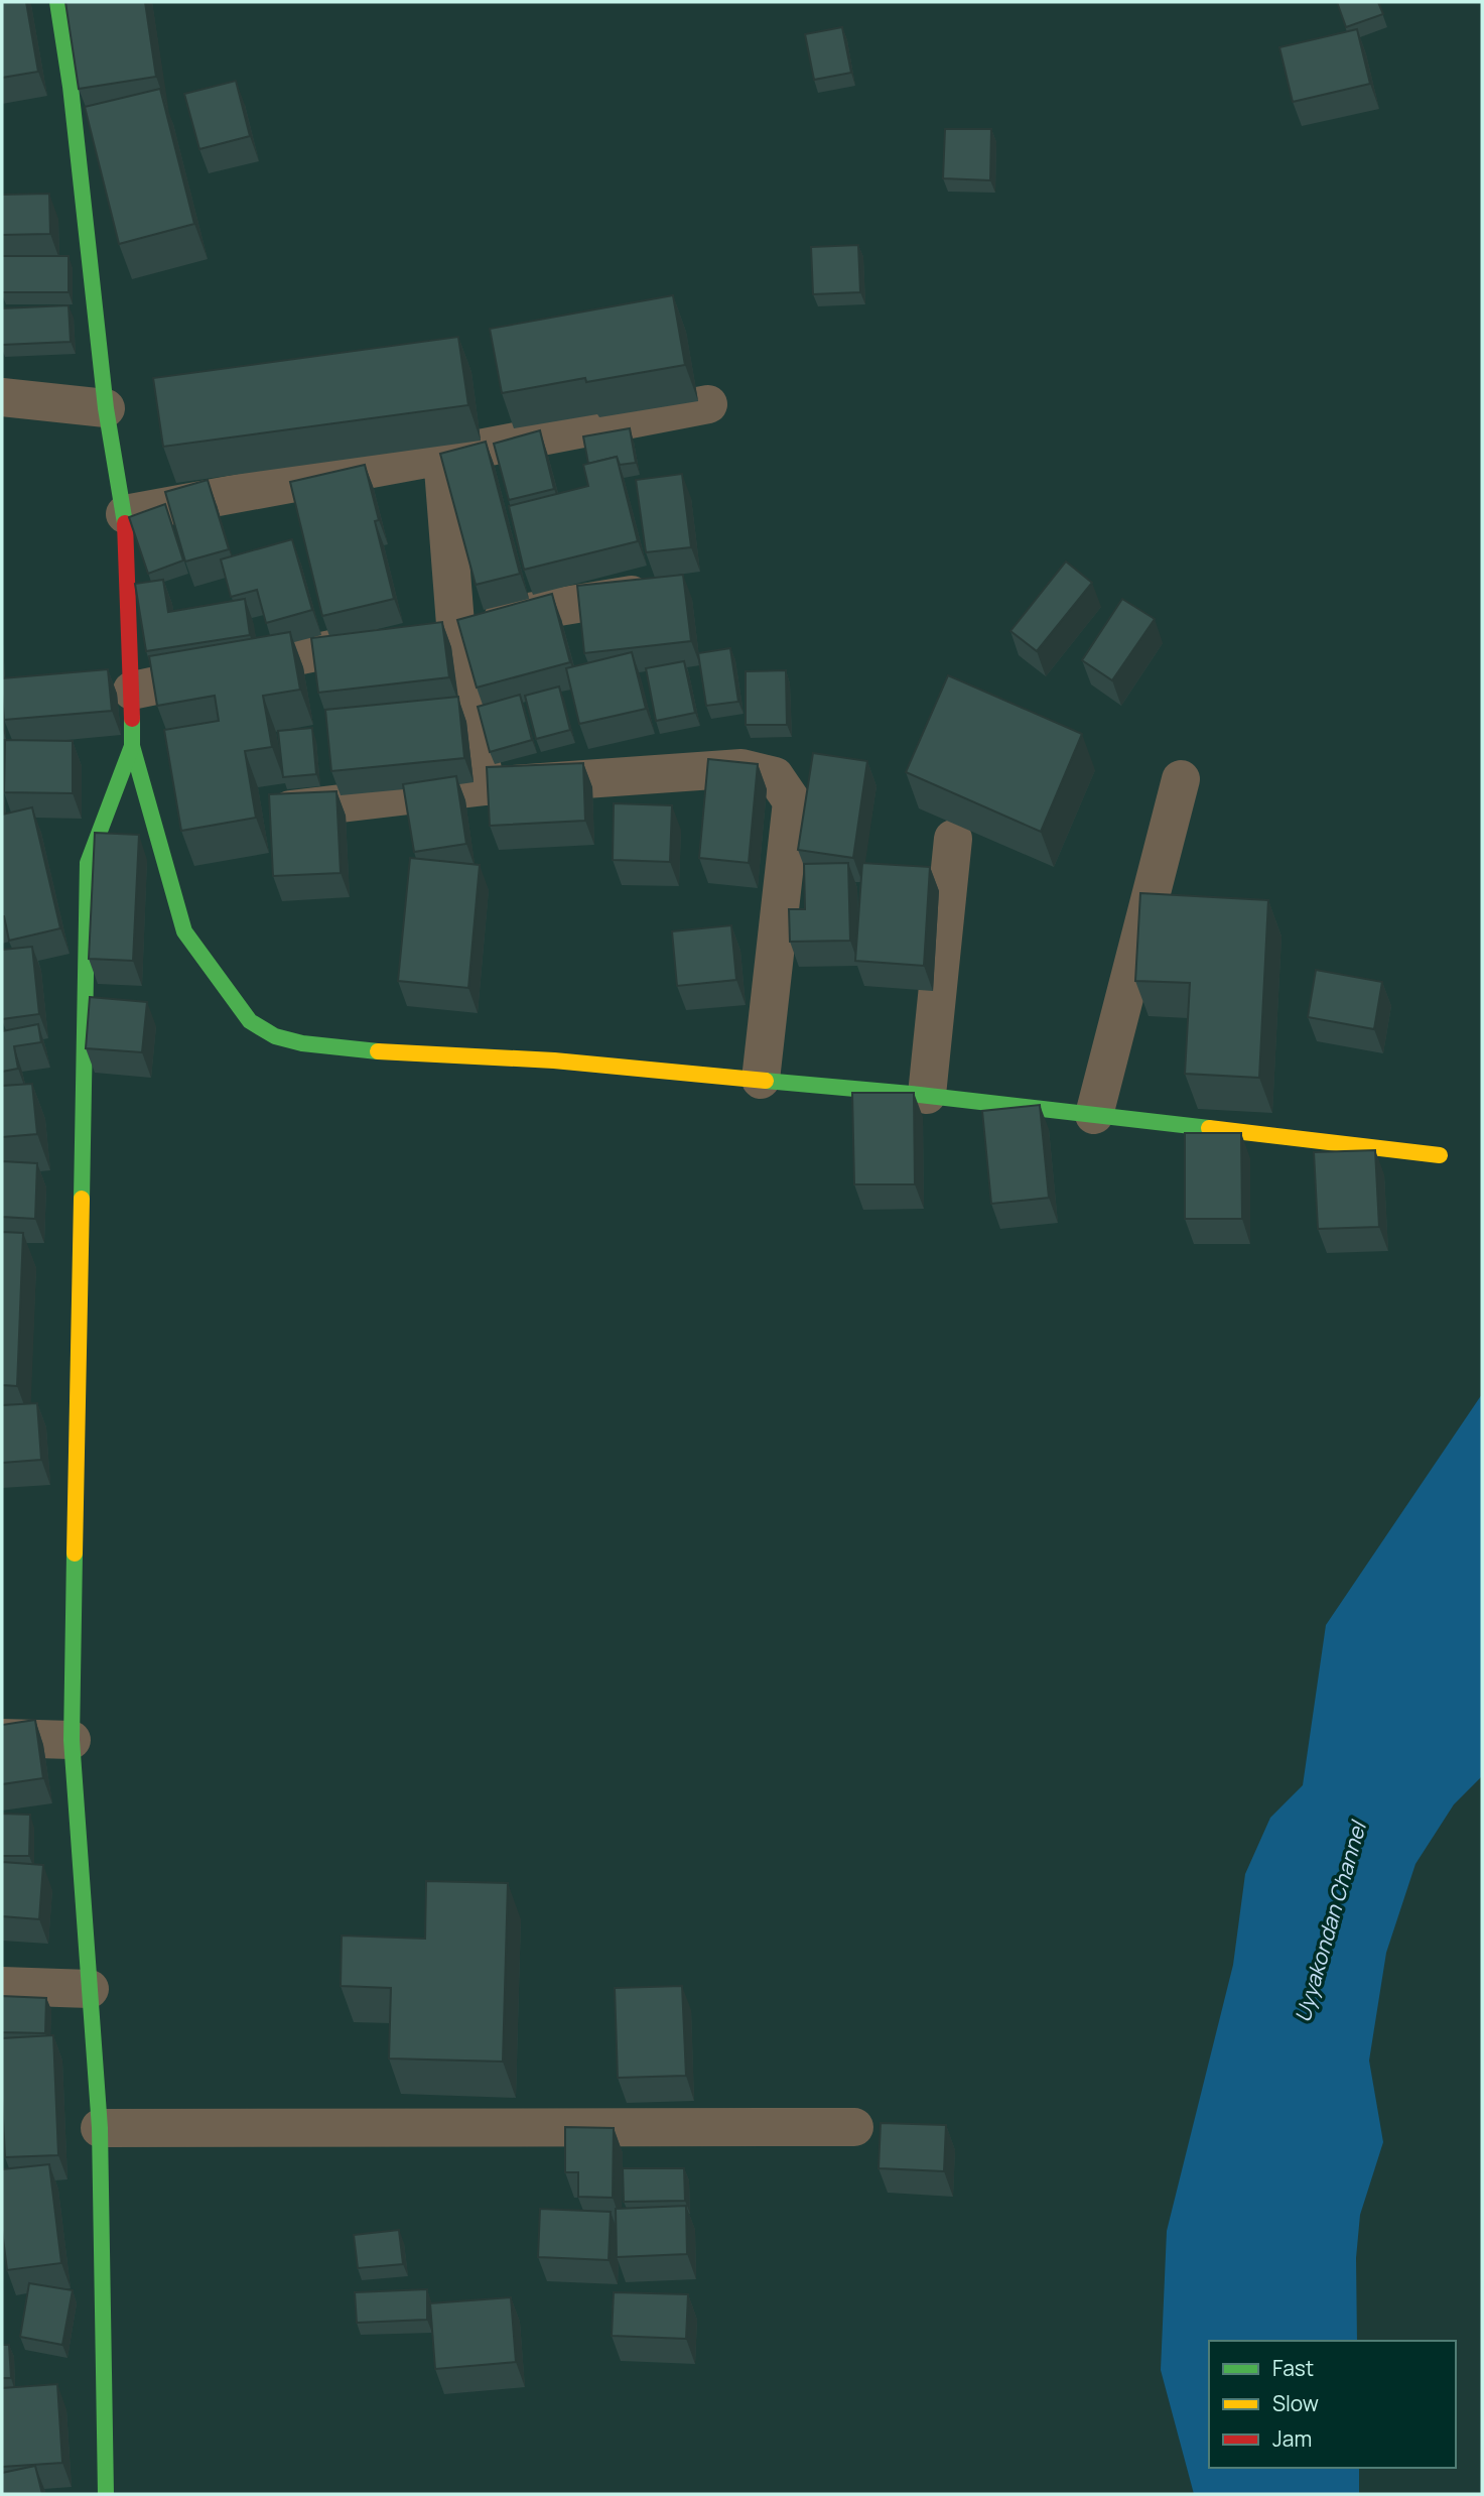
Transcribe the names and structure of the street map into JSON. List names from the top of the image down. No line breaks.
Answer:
{"water":["Uyyakondan Channel"],"legend":["Fast","Slow","Jam"]}
